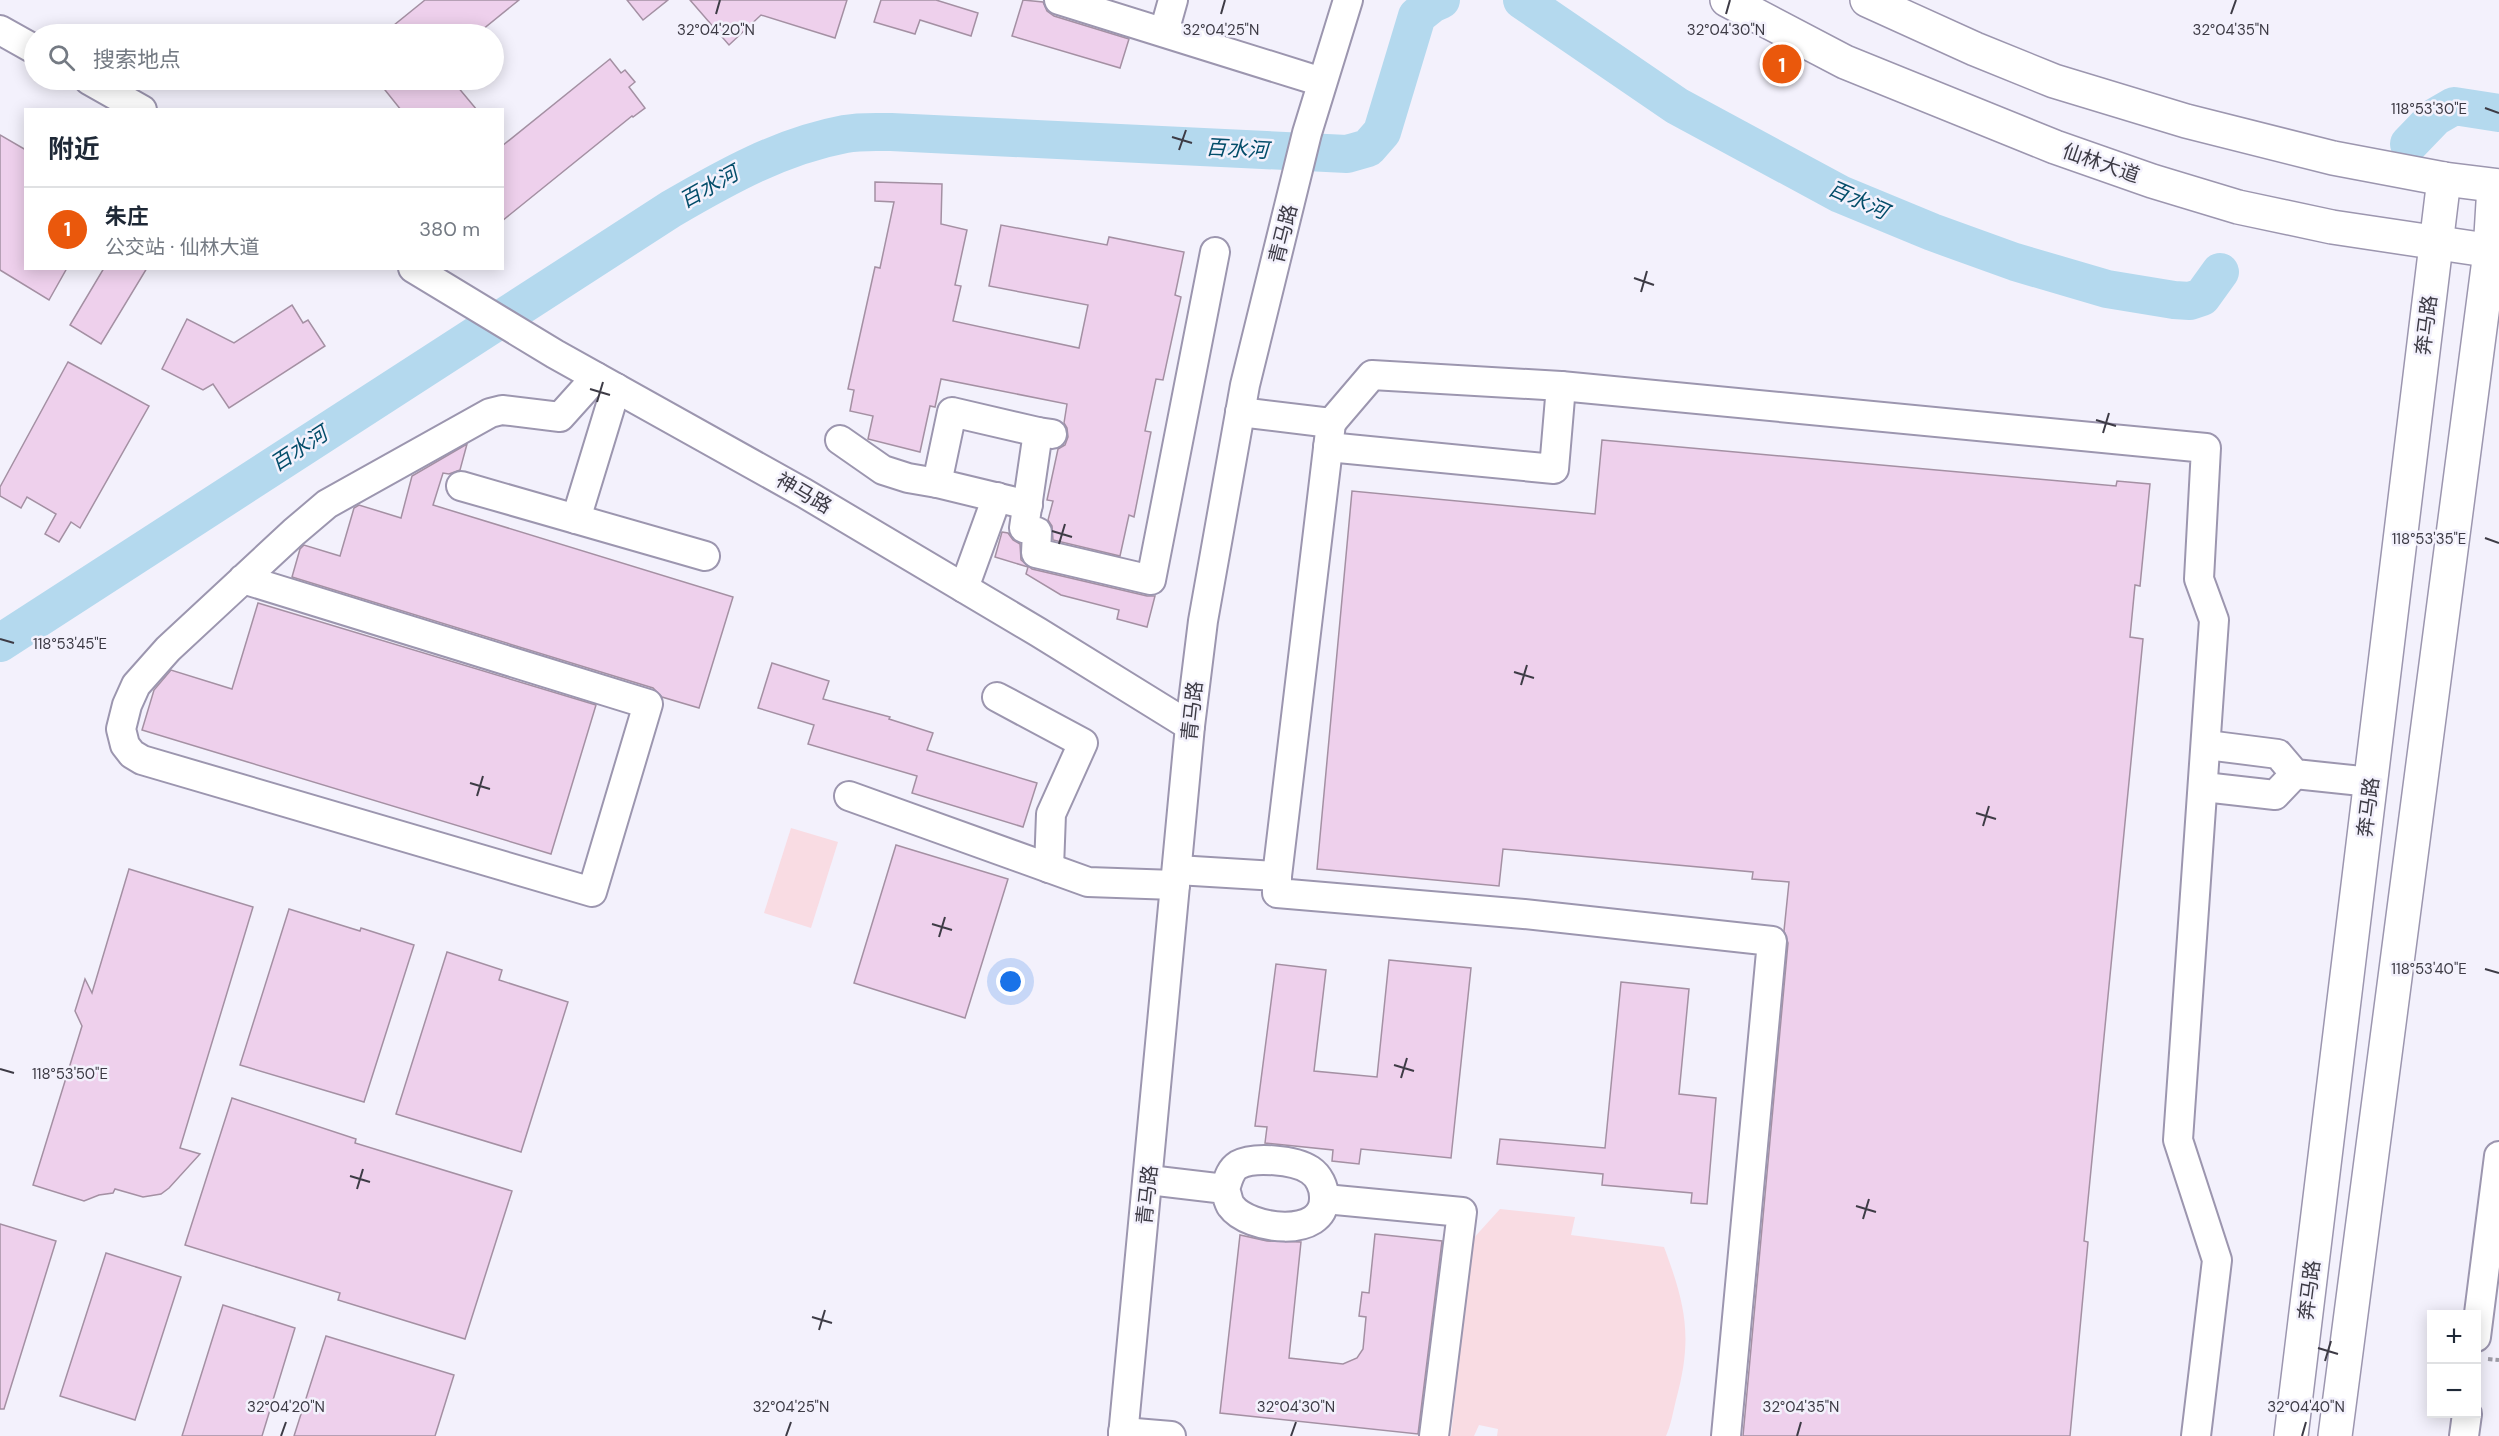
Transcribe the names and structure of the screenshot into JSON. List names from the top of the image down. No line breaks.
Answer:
{"streets":{"main road":["仙林大道","奔马路"],"street":["青马路","神马路"]},"crossings":[["仙林大道","奔马路"],["青马路","神马路"]],"water":["百水河"],"page":{"search":"搜索地点","pins":"1","heading":"附近","list":[{"mark":"1","name":"朱庄","note":"公交站 · 仙林大道","value":"380 m"}],"map_buttons":["+","−"]},"coordinates":["32°04'20\"N","32°04'25\"N","32°04'30\"N","32°04'35\"N","118°53'30\"E","118°53'35\"E","118°53'45\"E","118°53'40\"E","118°53'50\"E","32°04'40\"N"]}
